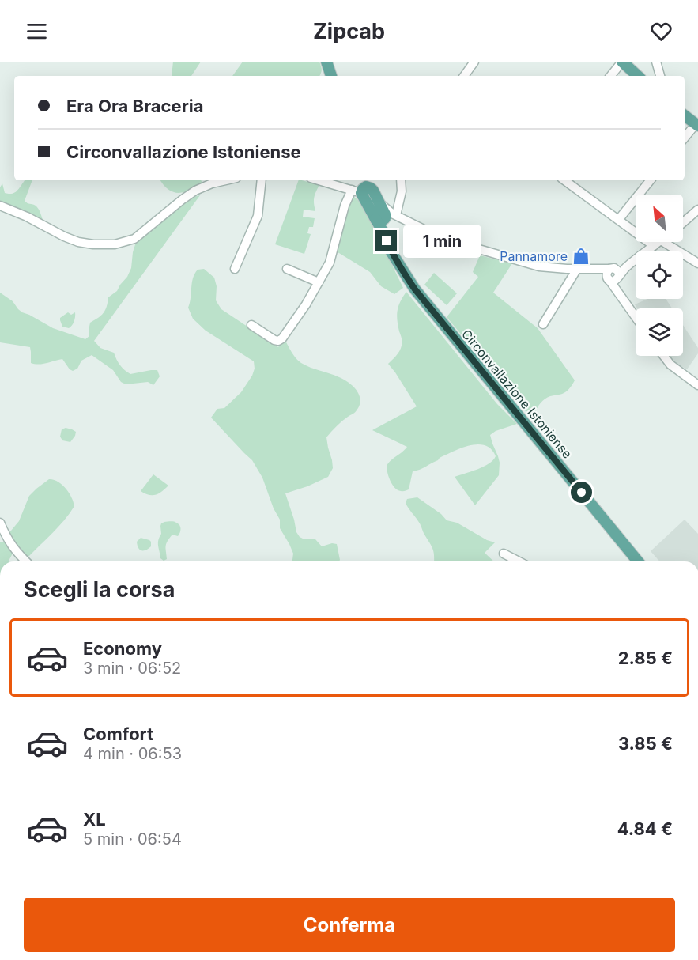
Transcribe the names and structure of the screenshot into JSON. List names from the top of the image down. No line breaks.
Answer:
{"streets":{"main road":["Circonvallazione Istoniense"]},"places":{"shop":["Pannamore"]},"north":"top left","page":{"header":"Zipcab","banner":["Era Ora Braceria","Circonvallazione Istoniense"],"bubble":"1 min","heading":"Scegli la corsa","list":[{"name":"Economy","note":"3 min · 06:52","value":"2.85 €"},{"name":"Comfort","note":"4 min · 06:53","value":"3.85 €"},{"name":"XL","note":"5 min · 06:54","value":"4.84 €"}],"buttons":"Conferma"}}
